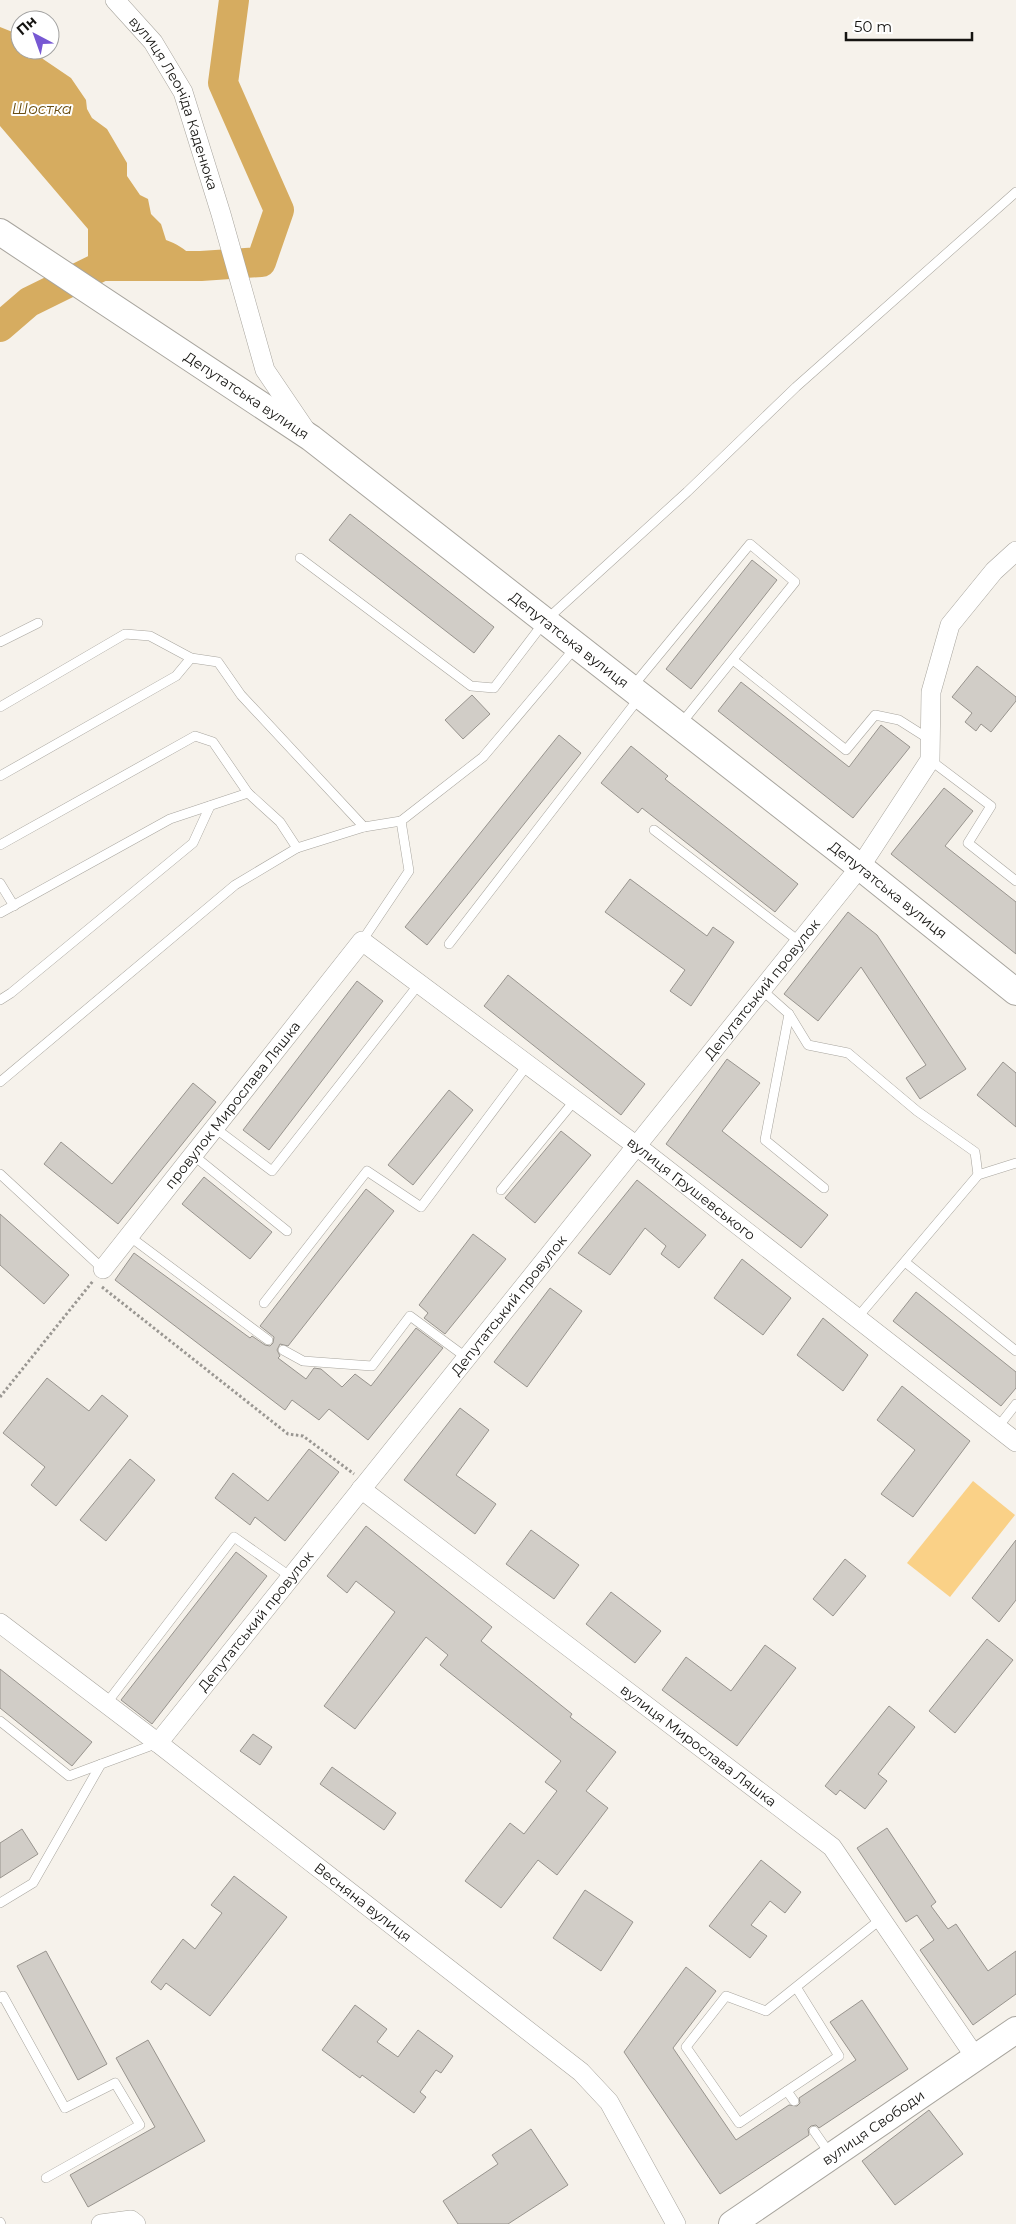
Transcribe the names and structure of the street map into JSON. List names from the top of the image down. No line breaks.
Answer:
{"streets":{"street":["вулиця Леоніда Каденюка","Депутатська вулиця","Депутатський провулок","провулок Мирослава Ляшка","вулиця Грушевського","вулиця Мирослава Ляшка","Весняна вулиця","вулиця Свободи"]},"crossings":[["вулиця Леоніда Каденюка","Депутатська вулиця"],["Депутатська вулиця","Депутатський провулок"],["Депутатський провулок","вулиця Грушевського"],["Депутатський провулок","вулиця Мирослава Ляшка"],["Депутатський провулок","Весняна вулиця"],["провулок Мирослава Ляшка","вулиця Грушевського"],["вулиця Мирослава Ляшка","вулиця Свободи"]],"water":["Шостка"],"scale_bar":"50 m","north":"top left"}
